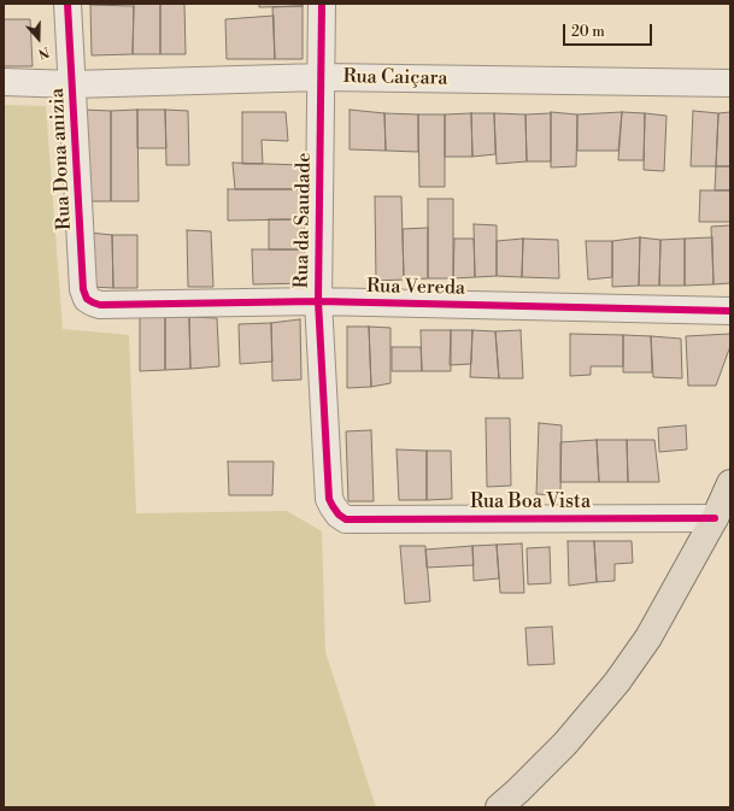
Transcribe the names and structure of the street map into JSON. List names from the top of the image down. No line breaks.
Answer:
{"streets":{"street":["Rua Caiçara","Rua Dona anizia","Rua da Saudade","Rua Vereda","Rua Boa Vista"]},"crossings":[["Rua Caiçara","Rua Dona anizia"],["Rua Caiçara","Rua da Saudade"],["Rua Dona anizia","Rua Vereda"],["Rua da Saudade","Rua Vereda"],["Rua da Saudade","Rua Boa Vista"]],"scale_bar":"20 m","north":"bottom"}
